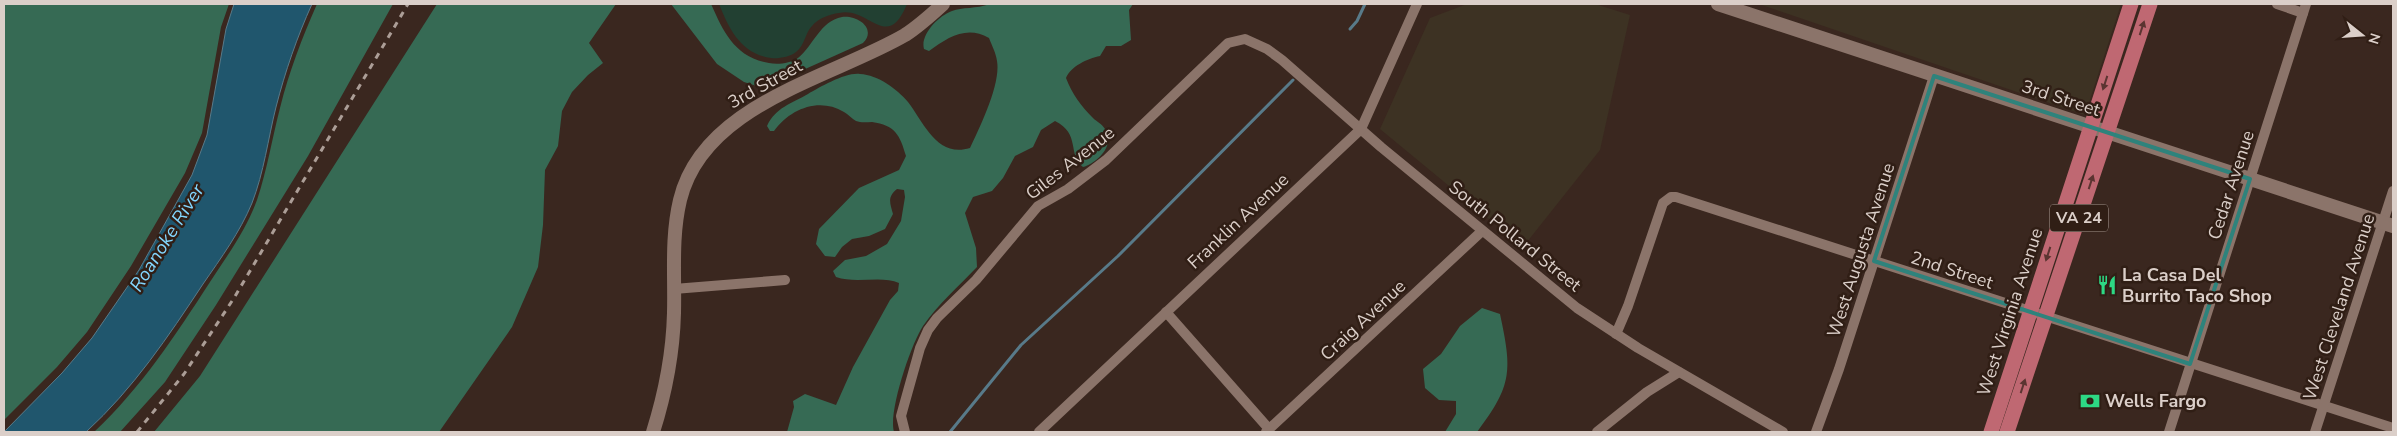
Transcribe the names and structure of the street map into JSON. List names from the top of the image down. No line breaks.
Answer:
{"streets":{"main road":["VA 24","West Virginia Avenue"],"street":["3rd Street","Giles Avenue","Cedar Avenue","Franklin Avenue","South Pollard Street","West Augusta Avenue","2nd Street","West Cleveland Avenue","Craig Avenue"]},"crossings":[["3rd Street","Cedar Avenue"],["3rd Street","West Augusta Avenue"],["3rd Street","West Cleveland Avenue"],["3rd Street","West Virginia Avenue"],["Giles Avenue","South Pollard Street"],["Cedar Avenue","2nd Street"],["Franklin Avenue","South Pollard Street"],["South Pollard Street","2nd Street"],["South Pollard Street","Craig Avenue"],["West Augusta Avenue","2nd Street"],["2nd Street","West Cleveland Avenue"],["2nd Street","West Virginia Avenue"]],"water":["Roanoke River"],"places":{"restaurant":["La Casa Del Burrito Taco Shop"],"bank":["Wells Fargo"]},"north":"right"}
